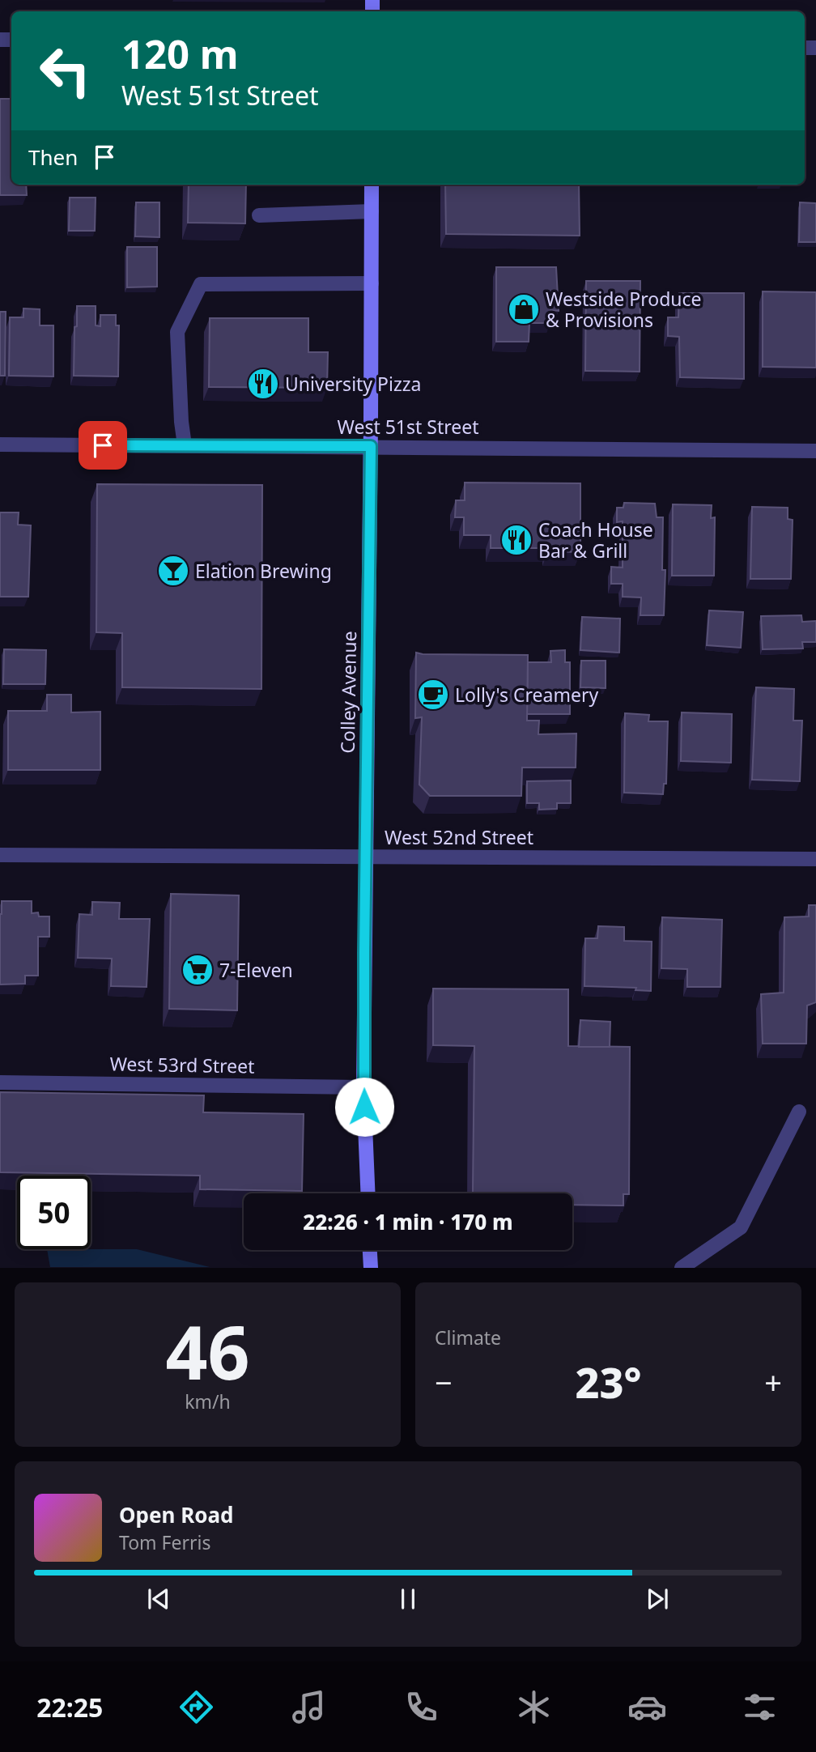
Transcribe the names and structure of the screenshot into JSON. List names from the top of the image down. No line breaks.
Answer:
{"streets":{"main road":["Colley Avenue"],"street":["West 51st Street","West 52nd Street","West 53rd Street"]},"crossings":[["West 51st Street","Colley Avenue"],["Colley Avenue","West 52nd Street"],["Colley Avenue","West 53rd Street"]],"places":{"shop":["Westside Produce & Provisions"],"restaurant":["University Pizza","Coach House Bar & Grill"],"bar":["Elation Brewing"],"cafe":["Lolly's Creamery"],"supermarket":["7-Eleven"]},"page":{"turn":["120 m","West 51st Street"],"then":"Then","limit":"50","trip":"22:26 · 1 min · 170 m","tile":[["46","km/h"],"Climate"],"heat":["−","23°","+"],"song":["Open Road","Tom Ferris"],"tabs":"22:25"}}
